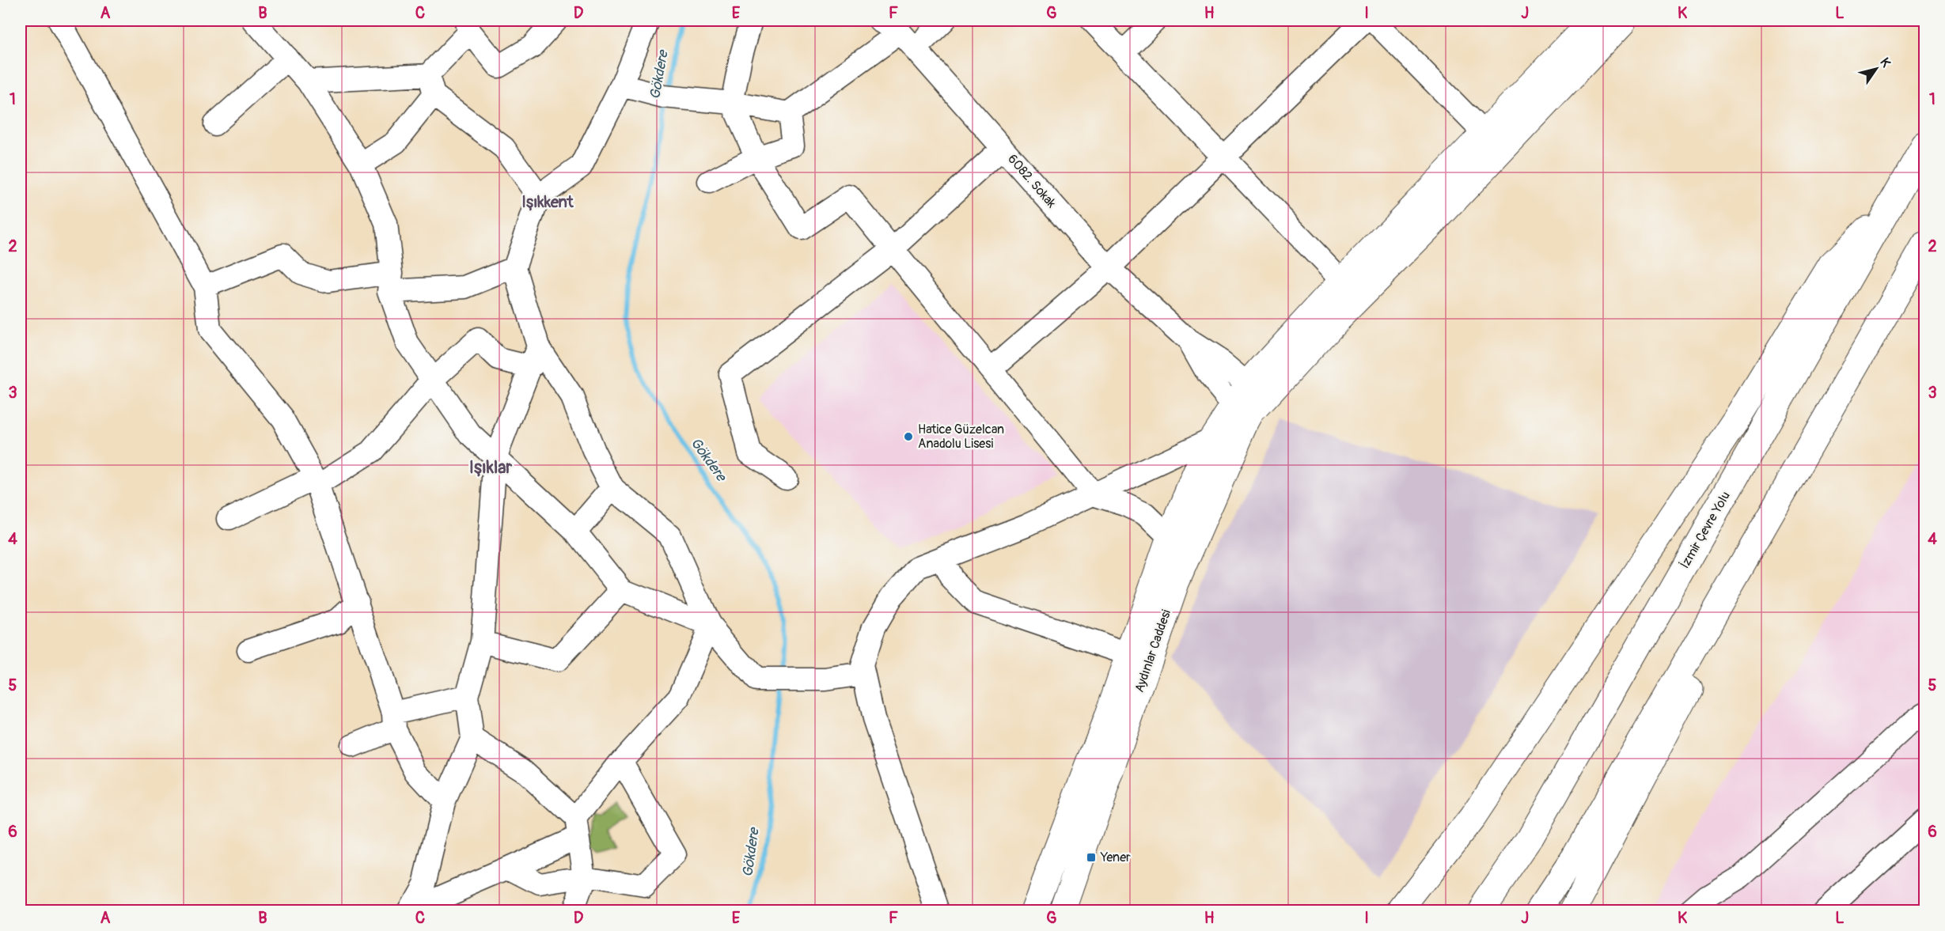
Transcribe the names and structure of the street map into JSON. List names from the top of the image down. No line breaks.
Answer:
{"streets":{"main road":["İzmir Çevre Yolu","Aydınlar Caddesi"],"street":["6082. Sokak"]},"districts":["Işıkkent","Işıklar"],"water":["Gökdere"],"places":{"other":["Hatice Güzelcan Anadolu Lisesi"],"transit":["Yener"]},"north":"top right","grid":{"columns":["A","B","C","D","E","F","G","H","I","J","K","L"],"rows":["1","2","3","4","5","6"]}}
